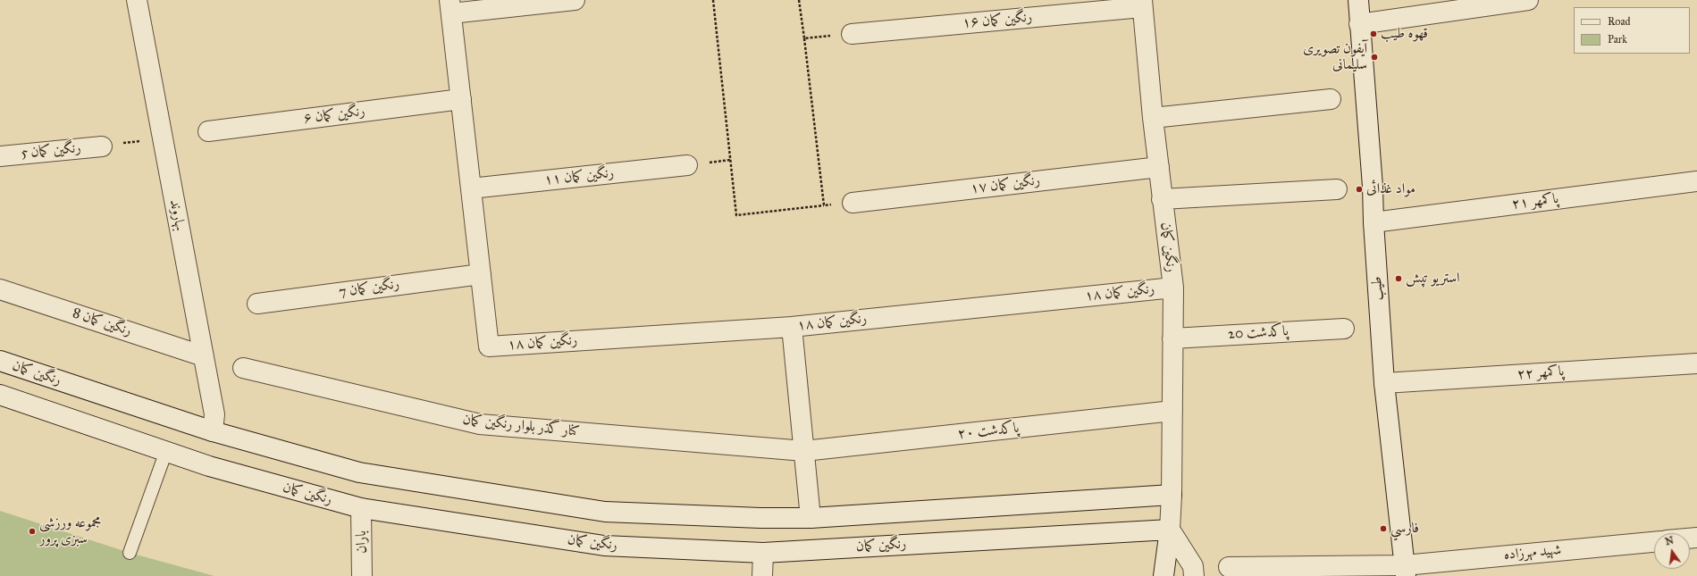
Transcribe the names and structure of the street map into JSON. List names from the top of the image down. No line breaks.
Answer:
{"streets":{"street":["رنگین کمان ۱۶","رنگین کمان ۶","رنگین کمان 5","رنگین کمان ۱۱","رنگین کمان ۱۷","پاکمهر ۲۱","بهاروند","رنگین کمان","رنگین کمان 7","طیب","رنگین کمان ۱۸","رنگین کمان 8","پاکدشت 20","پاکمهر ۲۲","کنار گذر بلوار رنگین کمان","پاکدشت ۲۰","باران","شهید مهرزاده"]},"crossings":[["رنگین کمان ۱۶","رنگین کمان"],["رنگین کمان ۱۷","رنگین کمان"],["پاکمهر ۲۱","طیب"],["بهاروند","رنگین کمان"],["بهاروند","رنگین کمان 8"],["رنگین کمان","رنگین کمان ۱۸"],["رنگین کمان","پاکدشت 20"],["رنگین کمان","پاکدشت ۲۰"],["رنگین کمان","باران"],["رنگین کمان 7","رنگین کمان ۱۸"],["طیب","پاکمهر ۲۲"],["طیب","شهید مهرزاده"],["کنار گذر بلوار رنگین کمان","پاکدشت ۲۰"]],"places":["قهوه طیب","آیفون تصویری سلیمانی","مواد غذائی","استریو تپش","فارسي","مجموعه ورزشی سبزی پرور"],"legend":["Road","Park"],"north":"top"}
